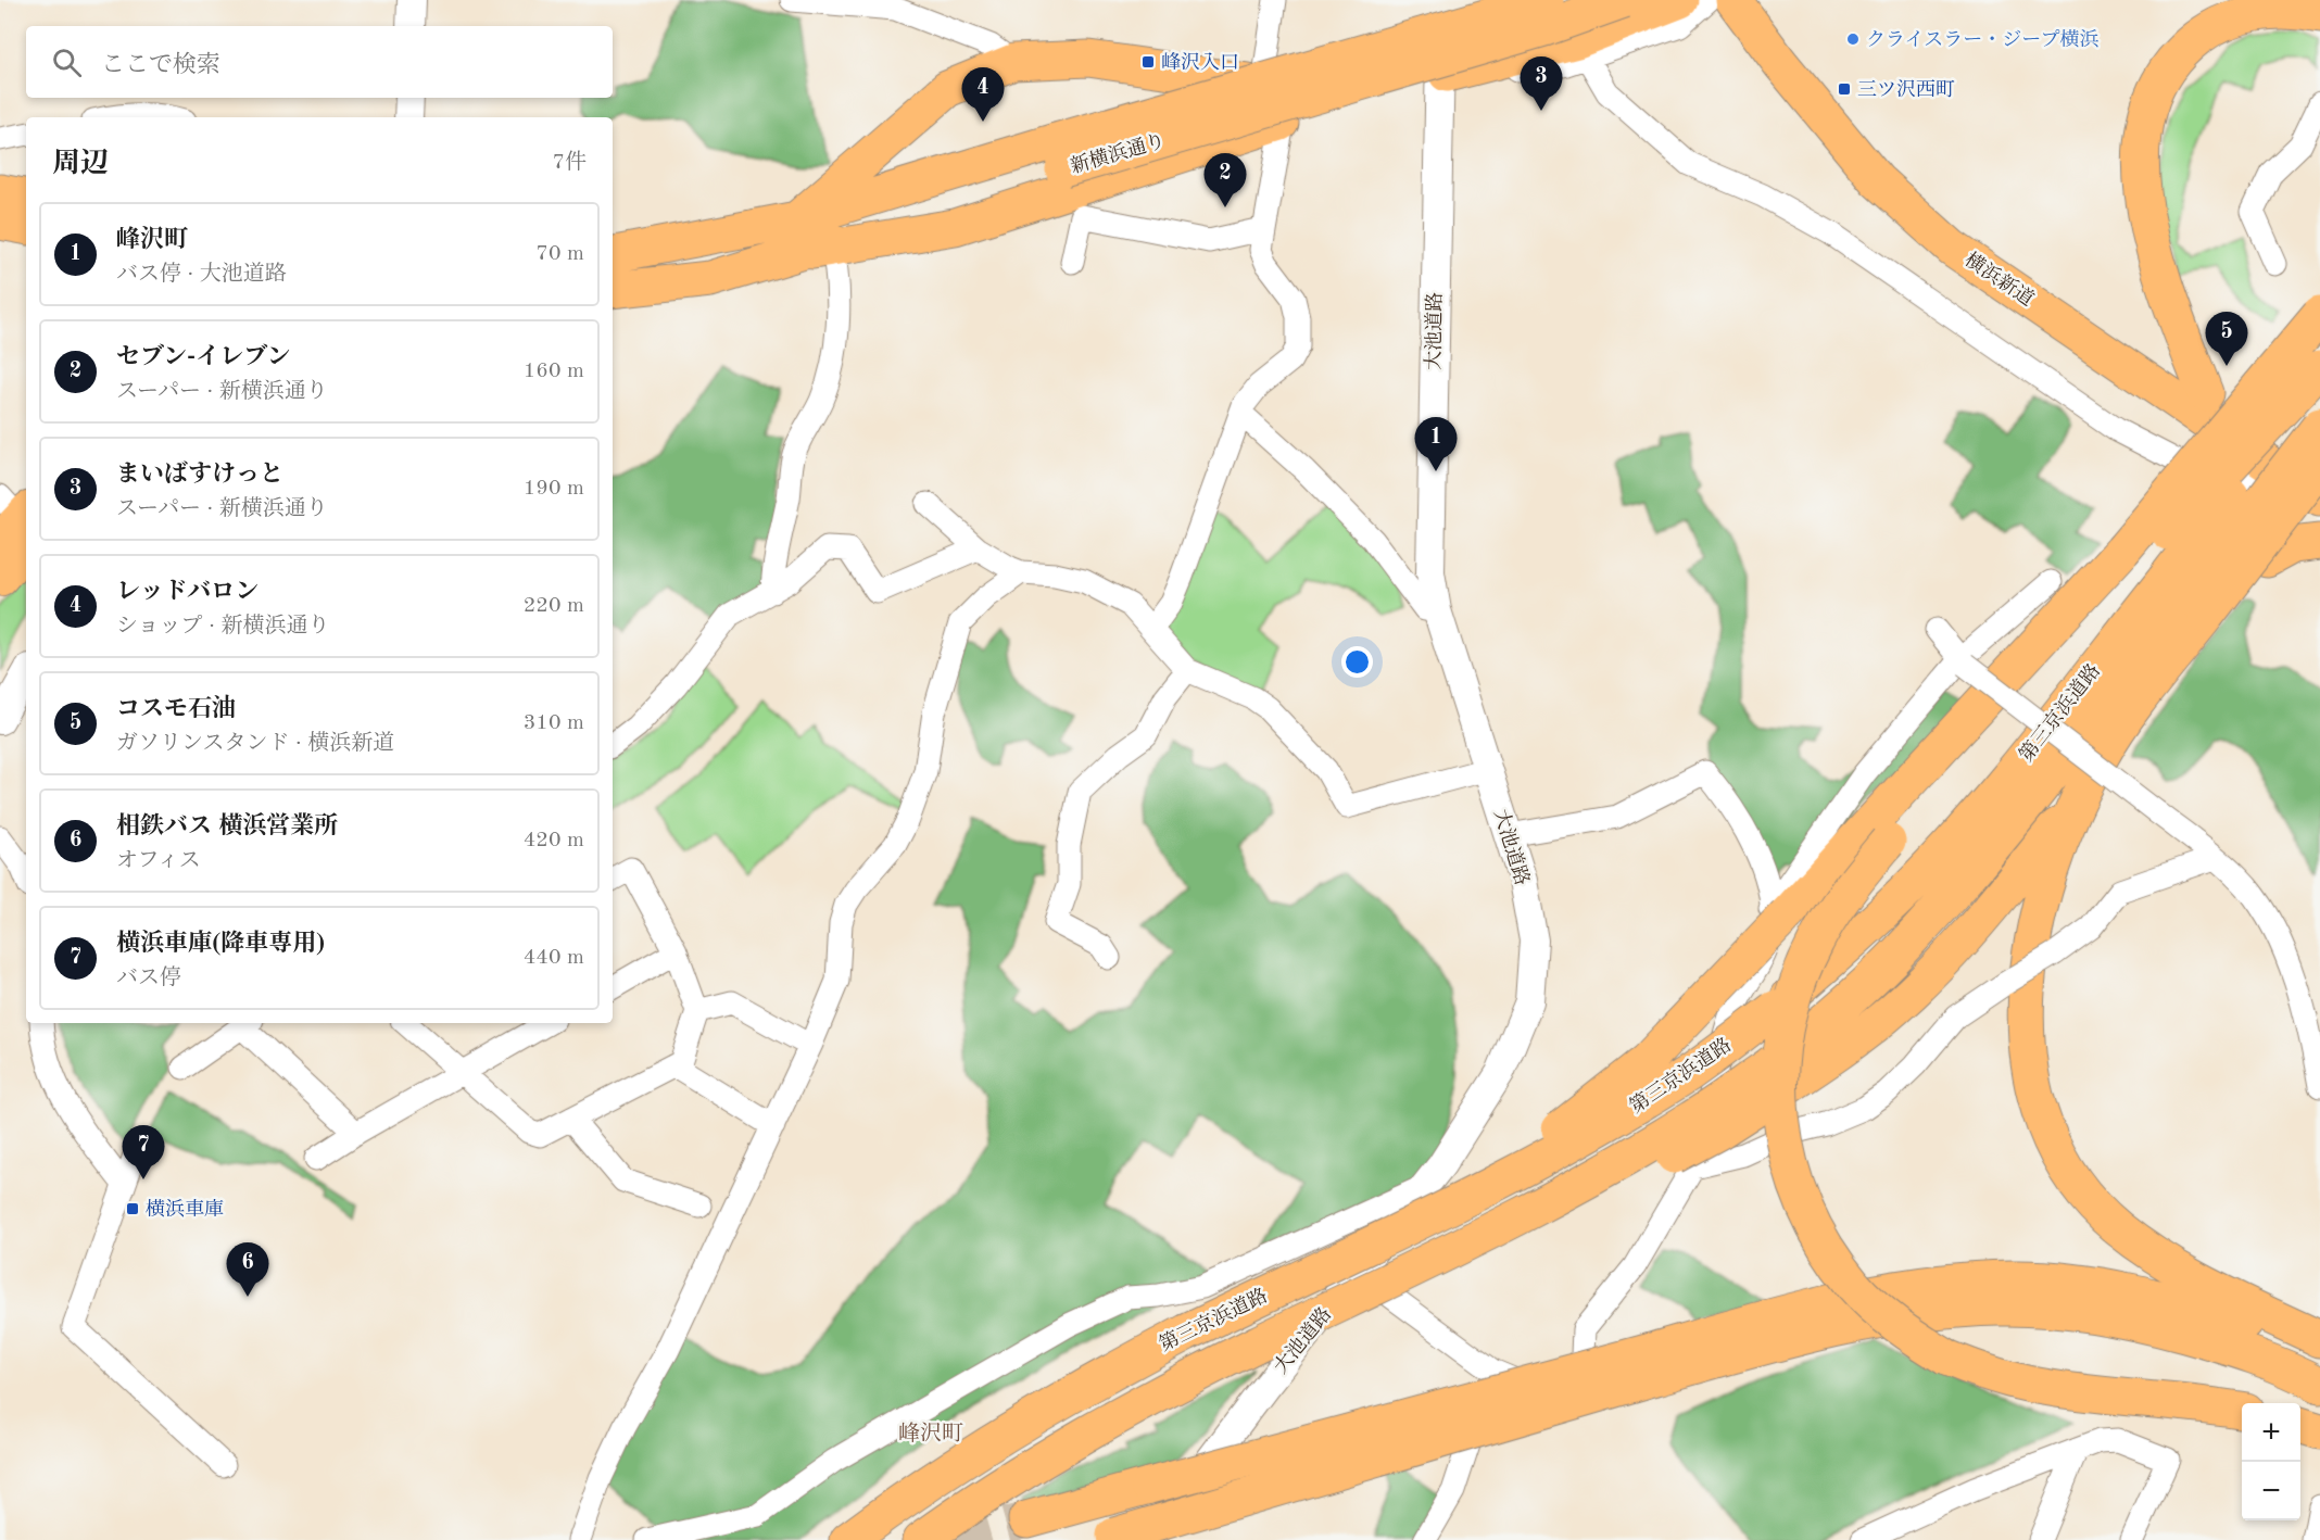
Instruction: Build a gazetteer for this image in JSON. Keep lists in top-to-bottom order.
{
  "streets": {
    "main road": ["新横浜通り", "横浜新道", "第三京浜道路"],
    "street": ["大池道路"]
  },
  "districts": ["峰沢町"],
  "places": {
    "other": ["クライスラー・ジープ横浜"],
    "transit": ["峰沢入口", "三ツ沢西町", "横浜車庫"]
  },
  "page": {
    "search": "ここで検索",
    "pins": [
      "3",
      "4",
      "2",
      "5",
      "1",
      "7",
      "6"
    ],
    "heading": ["周辺", "7件"],
    "list": [
      {
        "mark": "1",
        "name": "峰沢町",
        "note": "バス停 · 大池道路",
        "value": "70 m"
      },
      {
        "mark": "2",
        "name": "セブン-イレブン",
        "note": "スーパー · 新横浜通り",
        "value": "160 m"
      },
      {
        "mark": "3",
        "name": "まいばすけっと",
        "note": "スーパー · 新横浜通り",
        "value": "190 m"
      },
      {
        "mark": "4",
        "name": "レッドバロン",
        "note": "ショップ · 新横浜通り",
        "value": "220 m"
      },
      {
        "mark": "5",
        "name": "コスモ石油",
        "note": "ガソリンスタンド · 横浜新道",
        "value": "310 m"
      },
      {
        "mark": "6",
        "name": "相鉄バス 横浜営業所",
        "note": "オフィス",
        "value": "420 m"
      },
      {
        "mark": "7",
        "name": "横浜車庫(降車専用)",
        "note": "バス停",
        "value": "440 m"
      }
    ],
    "map_buttons": ["+", "−"]
  }
}
